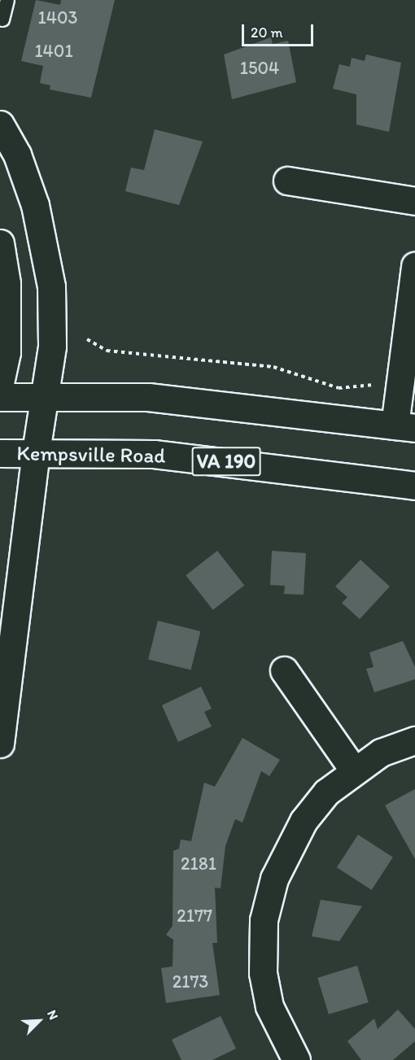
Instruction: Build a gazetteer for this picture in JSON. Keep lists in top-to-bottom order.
{
  "streets": {
    "street": ["Kempsville Road", "VA 190"]
  },
  "house_numbers": [
    "1403",
    "1401",
    "1504",
    "2181",
    "2177",
    "2173"
  ],
  "scale_bar": "20 m",
  "north": "top right"
}
